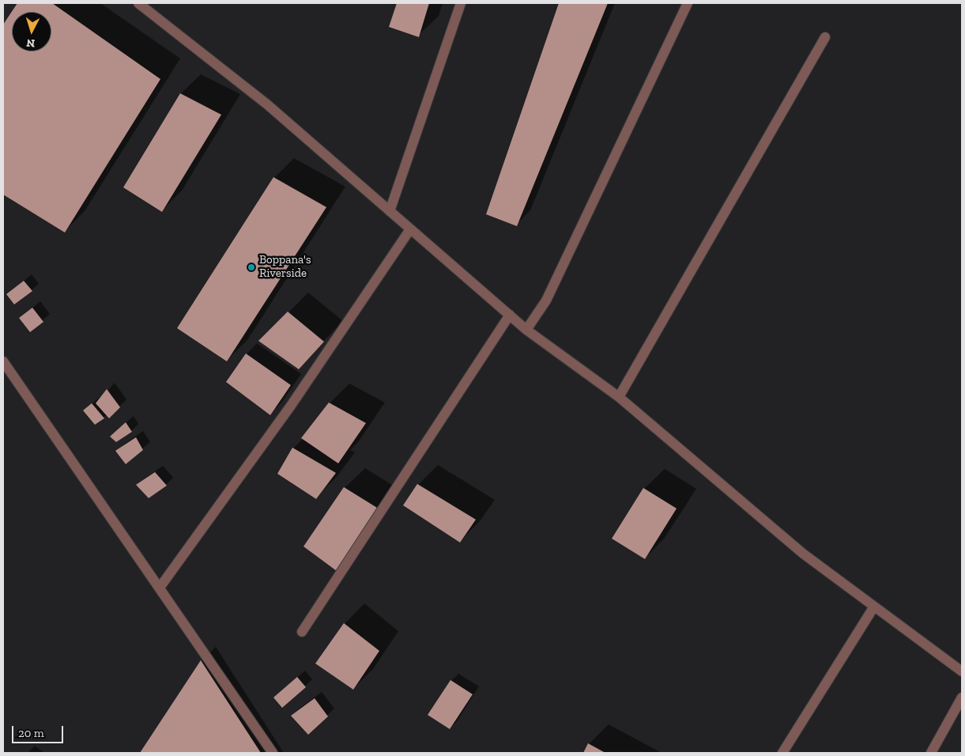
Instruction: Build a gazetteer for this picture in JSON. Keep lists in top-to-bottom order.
{
  "places": ["Boppana's Riverside"],
  "scale_bar": "20 m",
  "north": "bottom"
}
